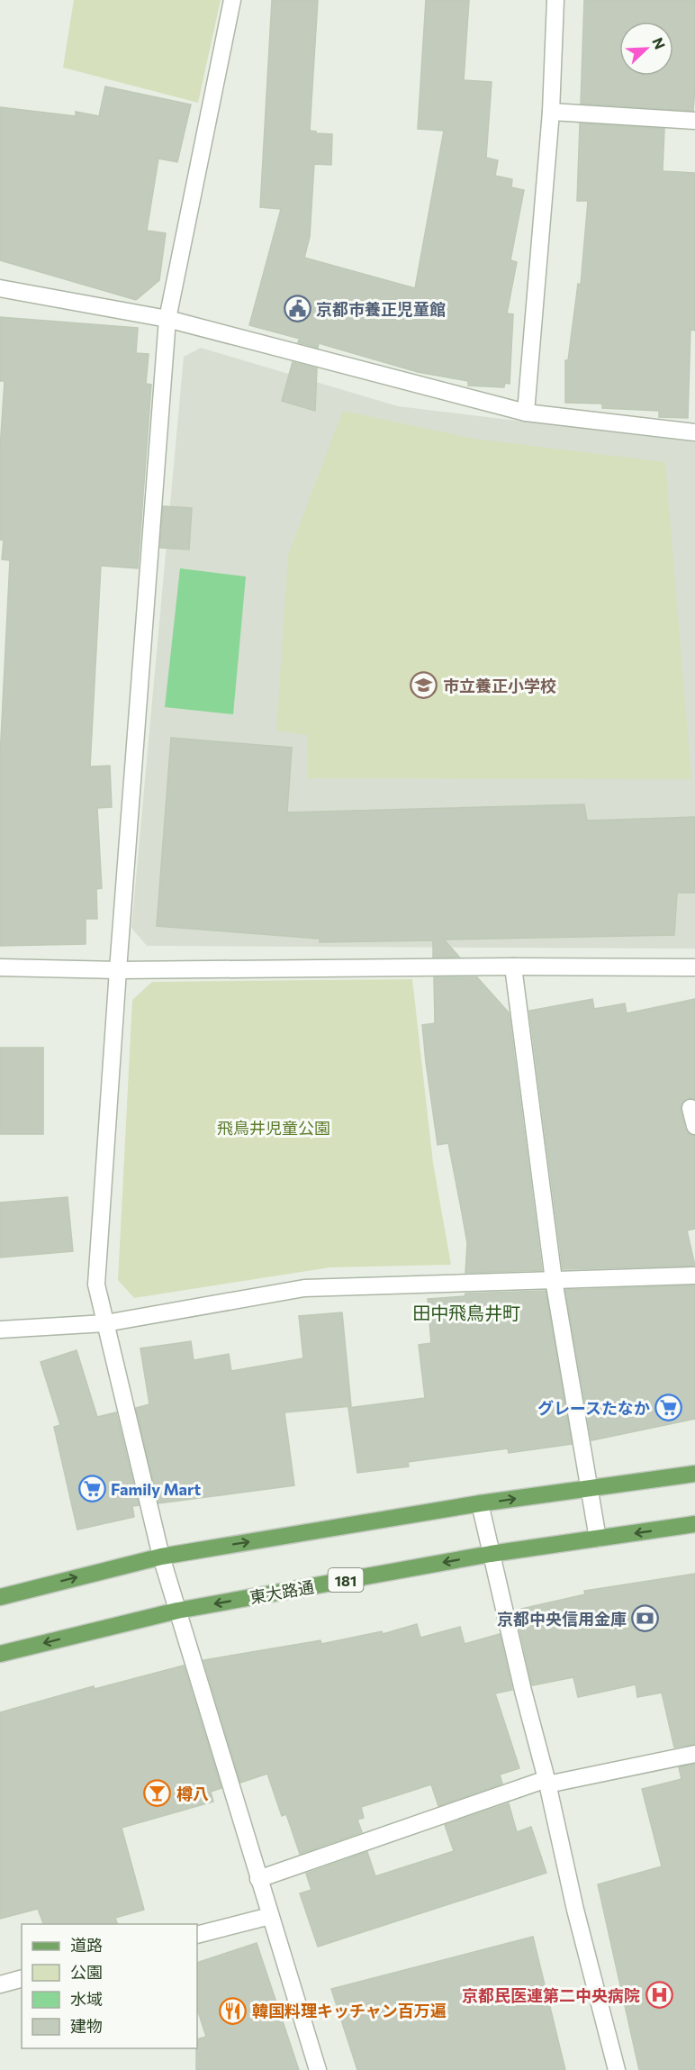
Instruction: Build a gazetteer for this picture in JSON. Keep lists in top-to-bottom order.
{
  "streets": {
    "main road": ["181", "東大路通"]
  },
  "districts": ["田中飛鳥井町"],
  "parks": ["飛鳥井児童公園"],
  "places": {
    "public building": ["京都市養正児童館"],
    "school or university": ["市立養正小学校"],
    "supermarket": ["グレースたなか", "Family Mart"],
    "bank": ["京都中央信用金庫"],
    "bar": ["樽八"],
    "hospital": ["京都民医連第二中央病院"],
    "restaurant": ["韓国料理キッチャン百万遍"]
  },
  "legend": [
    "道路",
    "公園",
    "水域",
    "建物"
  ],
  "north": "top right"
}
